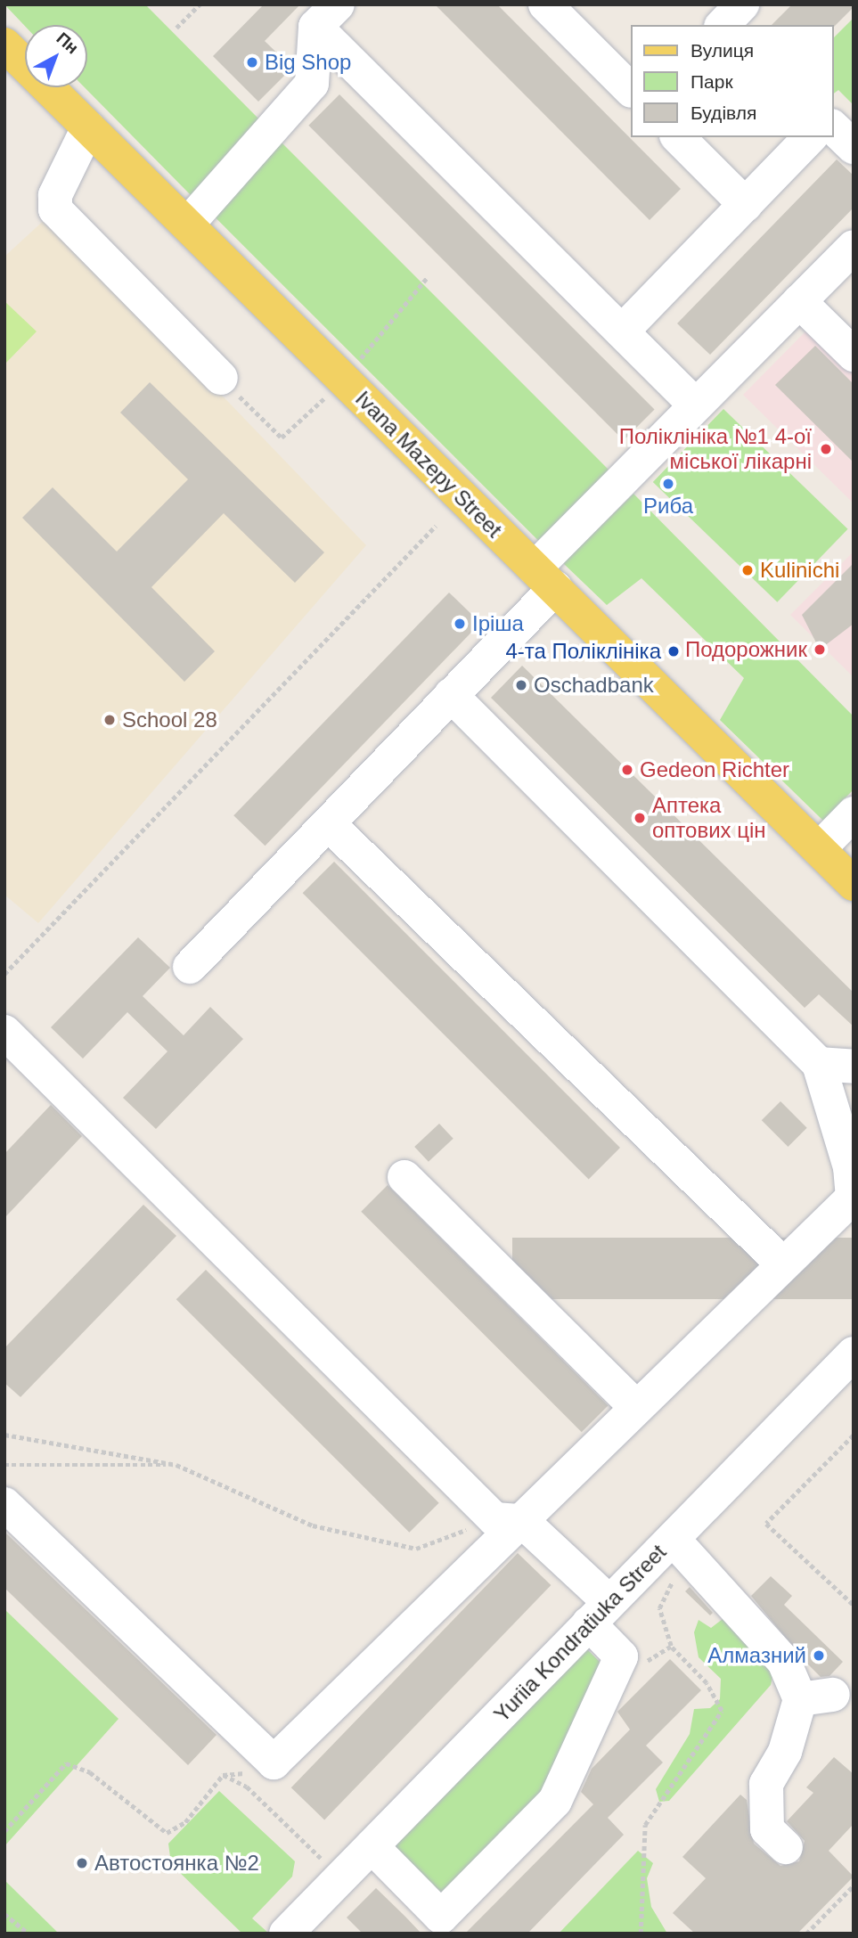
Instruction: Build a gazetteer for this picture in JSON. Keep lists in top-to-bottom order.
{
  "streets": {
    "main road": ["Ivana Mazepy Street"],
    "street": ["Yuriia Kondratiuka Street"]
  },
  "places": [
    "Big Shop",
    "Поліклініка №1 4-ої міської лікарні",
    "Риба",
    "Kulinichi",
    "Іріша",
    "Подорожник",
    "4-та Поліклініка",
    "Oschadbank",
    "School 28",
    "Gedeon Richter",
    "Аптека оптових цін",
    "Алмазний",
    "Автостоянка №2"
  ],
  "legend": ["Вулиця", "Парк", "Будівля"],
  "north": "top right"
}
